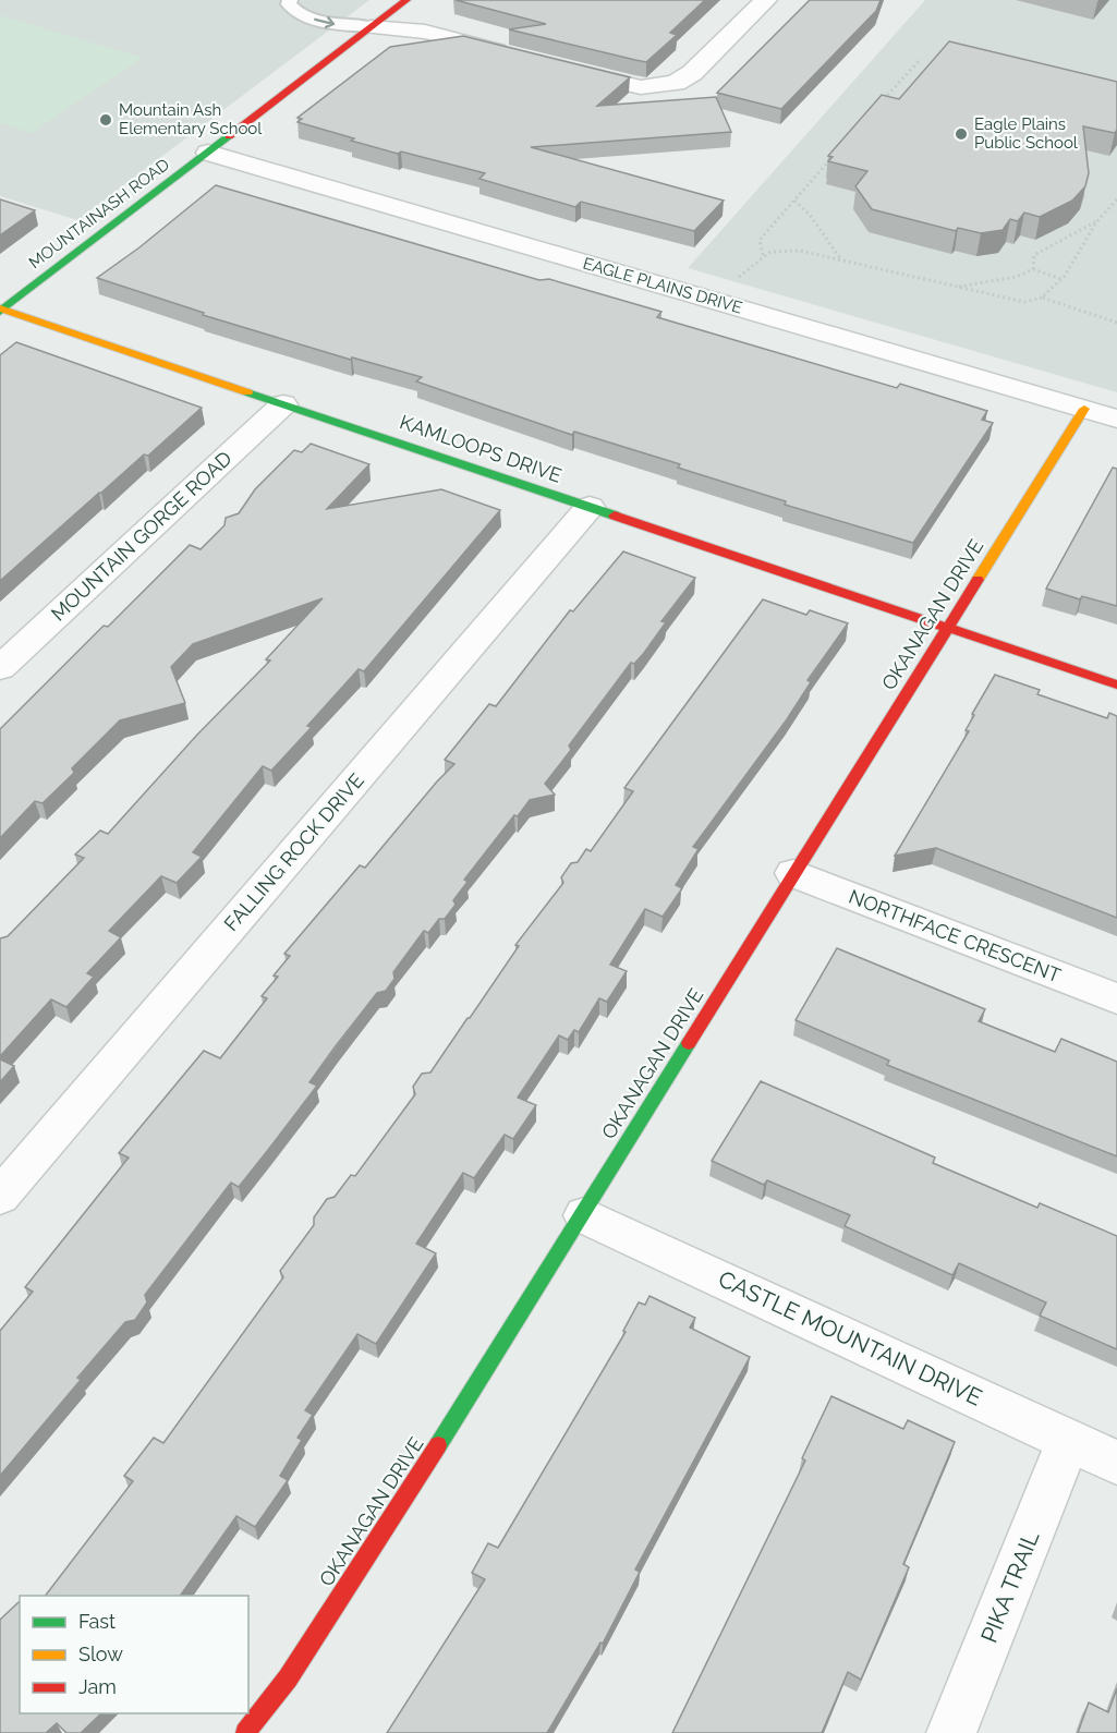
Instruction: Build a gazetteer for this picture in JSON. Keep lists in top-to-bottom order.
{
  "streets": {
    "street": [
      "MOUNTAINASH ROAD",
      "EAGLE PLAINS DRIVE",
      "KAMLOOPS DRIVE",
      "MOUNTAIN GORGE ROAD",
      "OKANAGAN DRIVE",
      "FALLING ROCK DRIVE",
      "NORTHFACE CRESCENT",
      "CASTLE MOUNTAIN DRIVE",
      "PIKA TRAIL"
    ]
  },
  "crossings": [
    ["MOUNTAINASH ROAD", "EAGLE PLAINS DRIVE"],
    ["MOUNTAINASH ROAD", "KAMLOOPS DRIVE"],
    ["EAGLE PLAINS DRIVE", "OKANAGAN DRIVE"],
    ["KAMLOOPS DRIVE", "MOUNTAIN GORGE ROAD"],
    ["KAMLOOPS DRIVE", "OKANAGAN DRIVE"],
    ["KAMLOOPS DRIVE", "FALLING ROCK DRIVE"],
    ["OKANAGAN DRIVE", "NORTHFACE CRESCENT"],
    ["OKANAGAN DRIVE", "CASTLE MOUNTAIN DRIVE"],
    ["CASTLE MOUNTAIN DRIVE", "PIKA TRAIL"]
  ],
  "places": ["Mountain Ash Elementary School", "Eagle Plains Public School"],
  "legend": ["Fast", "Slow", "Jam"]
}
